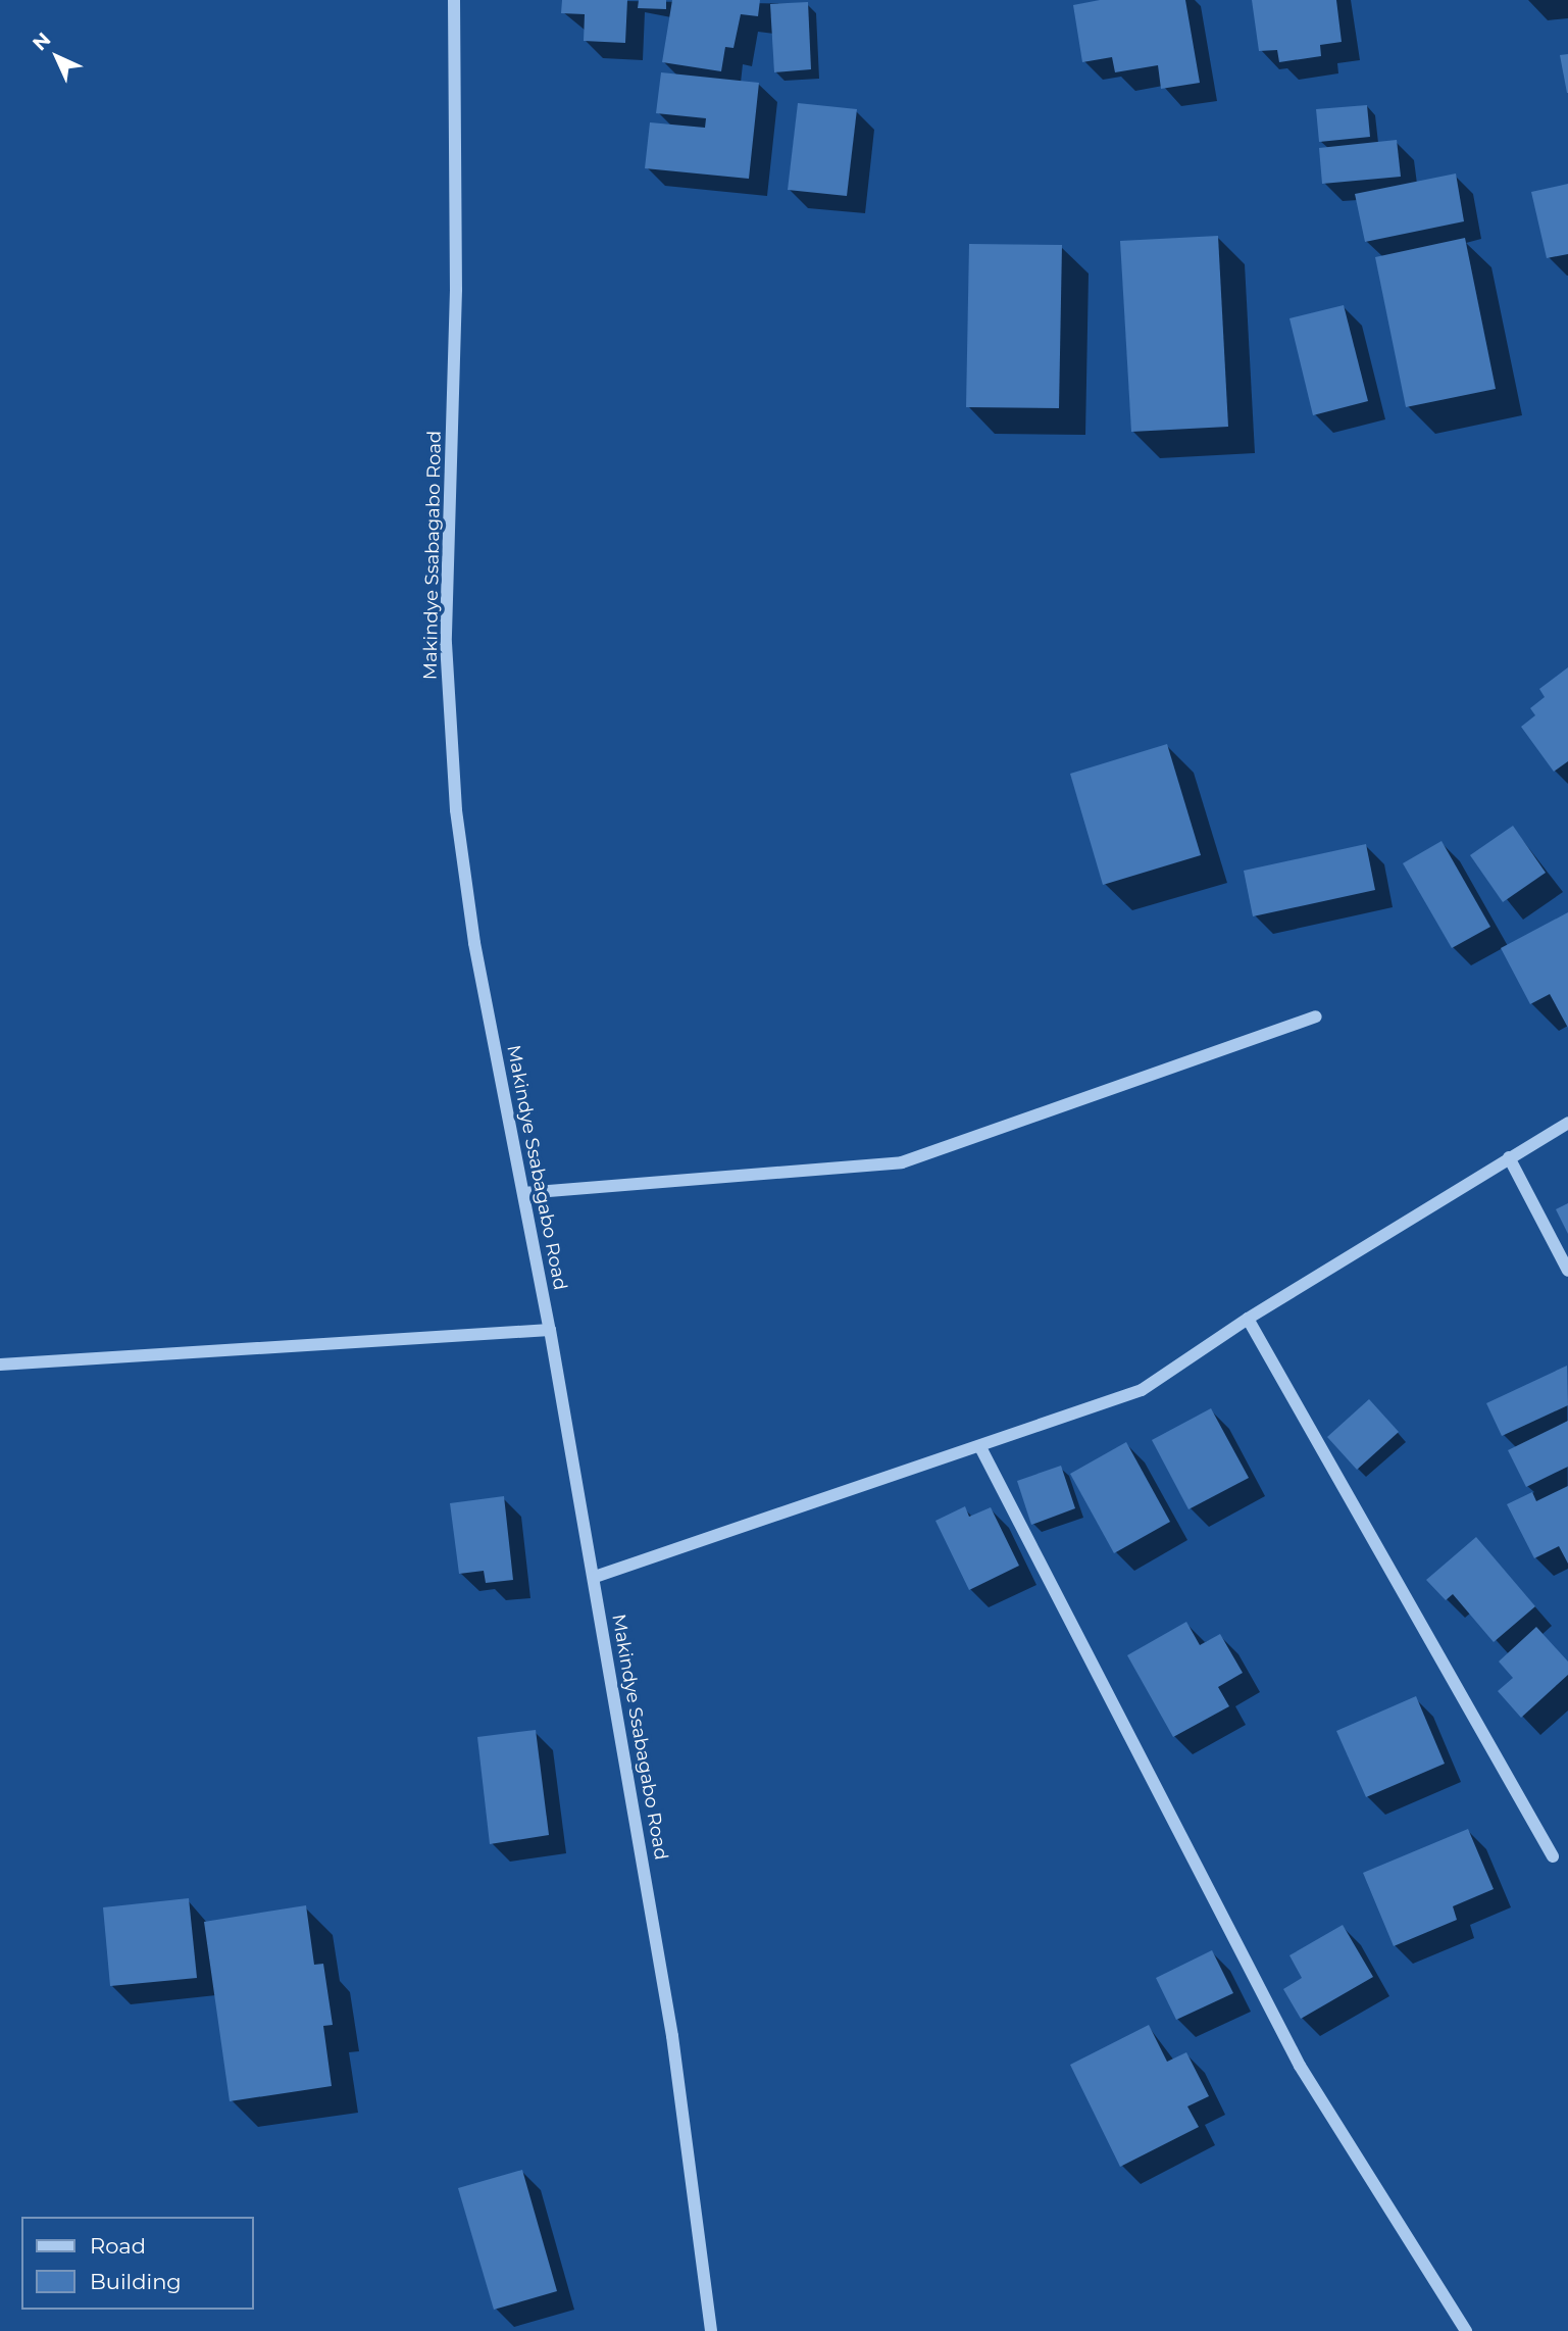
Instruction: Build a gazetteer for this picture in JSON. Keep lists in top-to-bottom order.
{
  "streets": {
    "street": ["Makindye Ssabagabo Road"]
  },
  "legend": ["Road", "Building"],
  "north": "top left"
}
